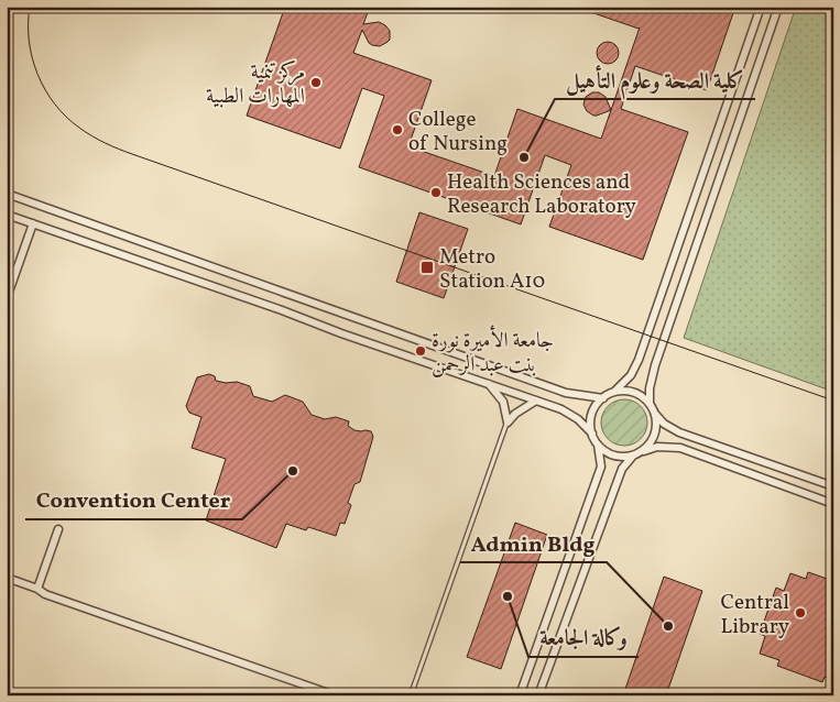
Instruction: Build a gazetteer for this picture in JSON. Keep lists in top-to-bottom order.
{
  "places": {
    "other": [
      "مركز تنمية المهارات الطبية",
      "College of Nursing",
      "كلية الصحة وعلوم التأهيل",
      "Health Sciences and Research Laboratory",
      "جامعة الأميرة نورة بنت عبد الرحمن",
      "Convention Center",
      "وكالة الجامعة",
      "Central Library",
      "Admin Bldg"
    ],
    "transit": ["Metro Station A10"]
  }
}
